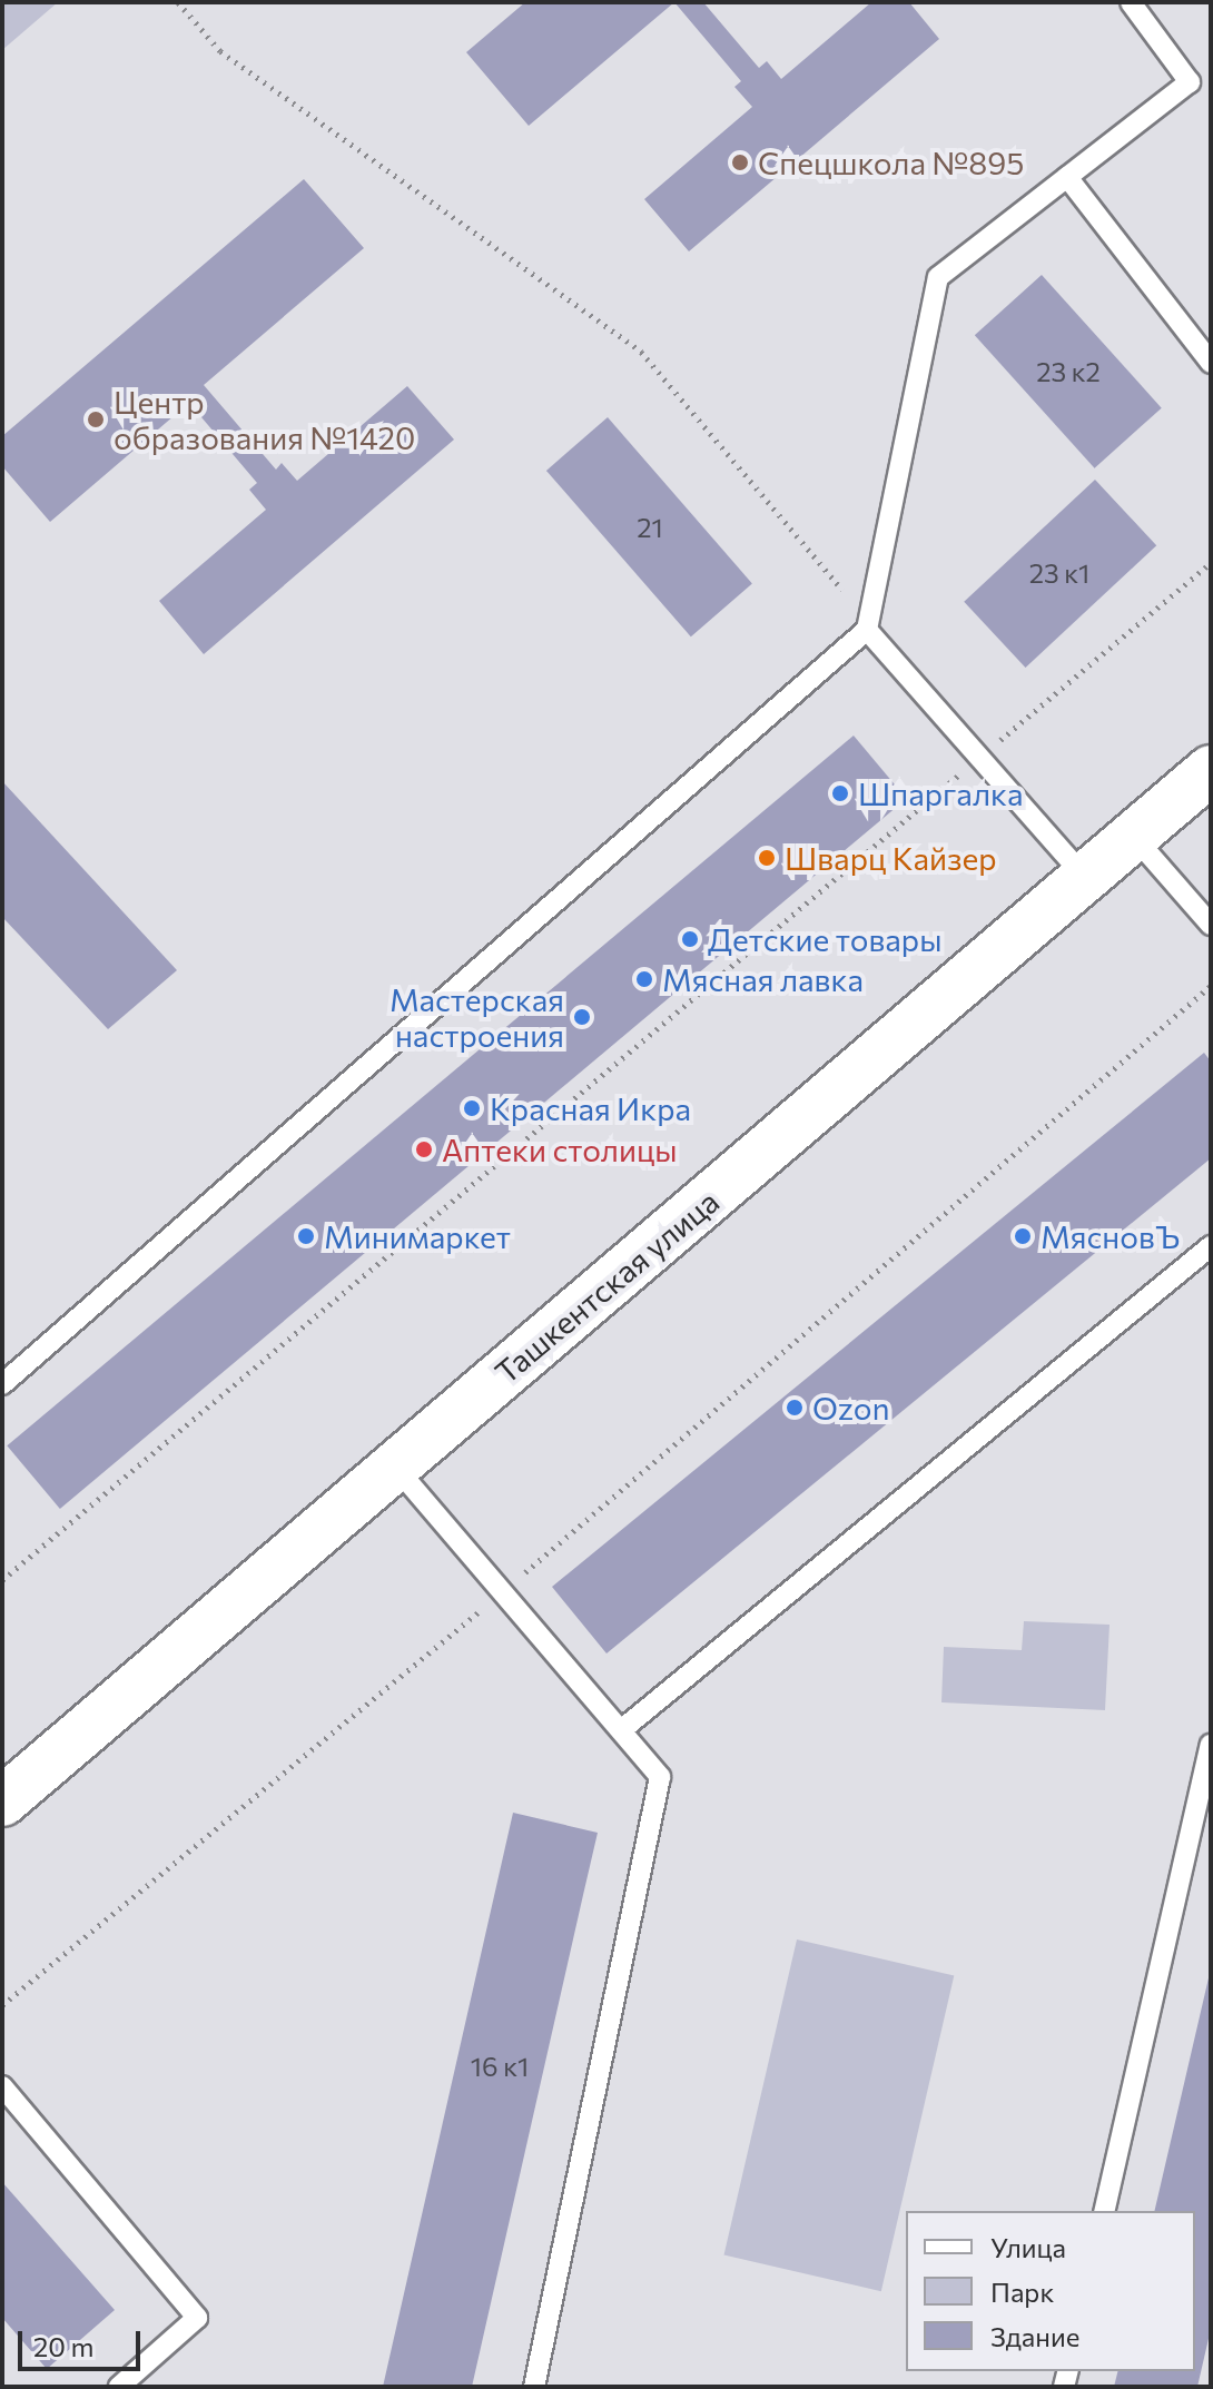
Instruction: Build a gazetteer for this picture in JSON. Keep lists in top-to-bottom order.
{
  "streets": {
    "main road": ["Ташкентская улица"]
  },
  "places": [
    "Спецшкола №895",
    "Центр образования №1420",
    "Шпаргалка",
    "Шварц Кайзер",
    "Детские товары",
    "Мясная лавка",
    "Мастерская настроения",
    "Красная Икра",
    "Аптеки столицы",
    "Минимаркет",
    "МясновЪ",
    "Ozon"
  ],
  "house_numbers": [
    "23 к2",
    "21",
    "23 к1",
    "16 к1"
  ],
  "legend": ["Улица", "Парк", "Здание"],
  "scale_bar": "20 m"
}
